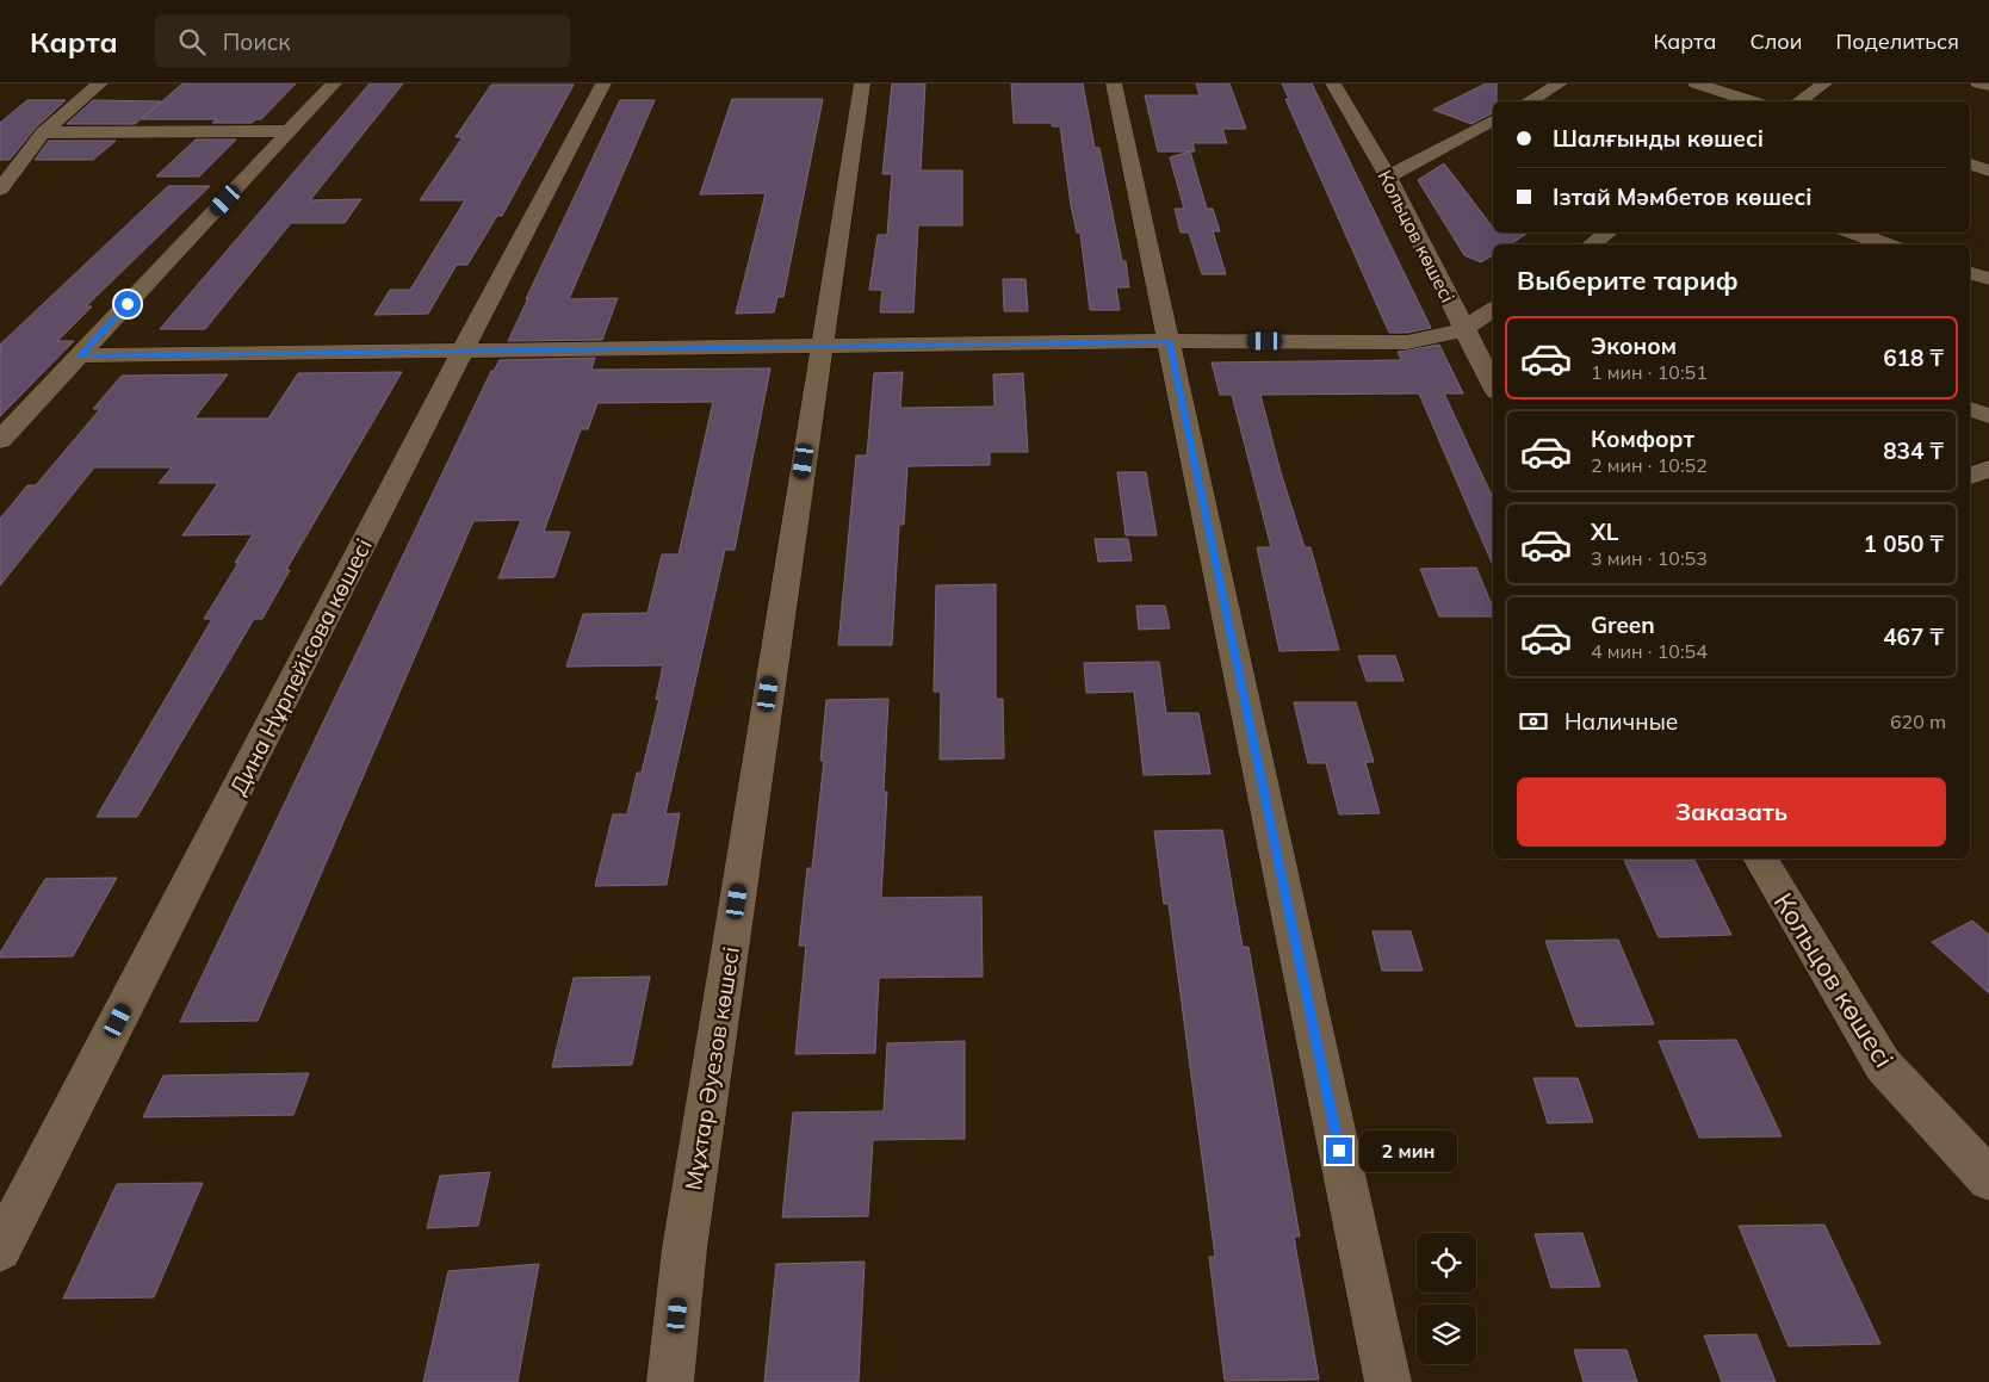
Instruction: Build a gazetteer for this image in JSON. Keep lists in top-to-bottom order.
{
  "streets": {
    "street": ["Кольцов көшесі", "Дина Нұрпейісова көшесі", "Мұхтар Әуезов көшесі"]
  },
  "page": {
    "header": "Карта",
    "search": "Поиск",
    "nav": ["Карта", "Слои", "Поделиться"],
    "banner": ["Шалғынды көшесі", "Ізтай Мәмбетов көшесі"],
    "heading": "Выберите тариф",
    "list": [
      {
        "name": "Эконом",
        "note": "1 мин · 10:51",
        "value": "618 ₸"
      },
      {
        "name": "Комфорт",
        "note": "2 мин · 10:52",
        "value": "834 ₸"
      },
      {
        "name": "XL",
        "note": "3 мин · 10:53",
        "value": "1 050 ₸"
      },
      {
        "name": "Green",
        "note": "4 мин · 10:54",
        "value": "467 ₸"
      }
    ],
    "pay": ["Наличные", "620 m"],
    "buttons": "Заказать",
    "bubble": "2 мин"
  }
}
